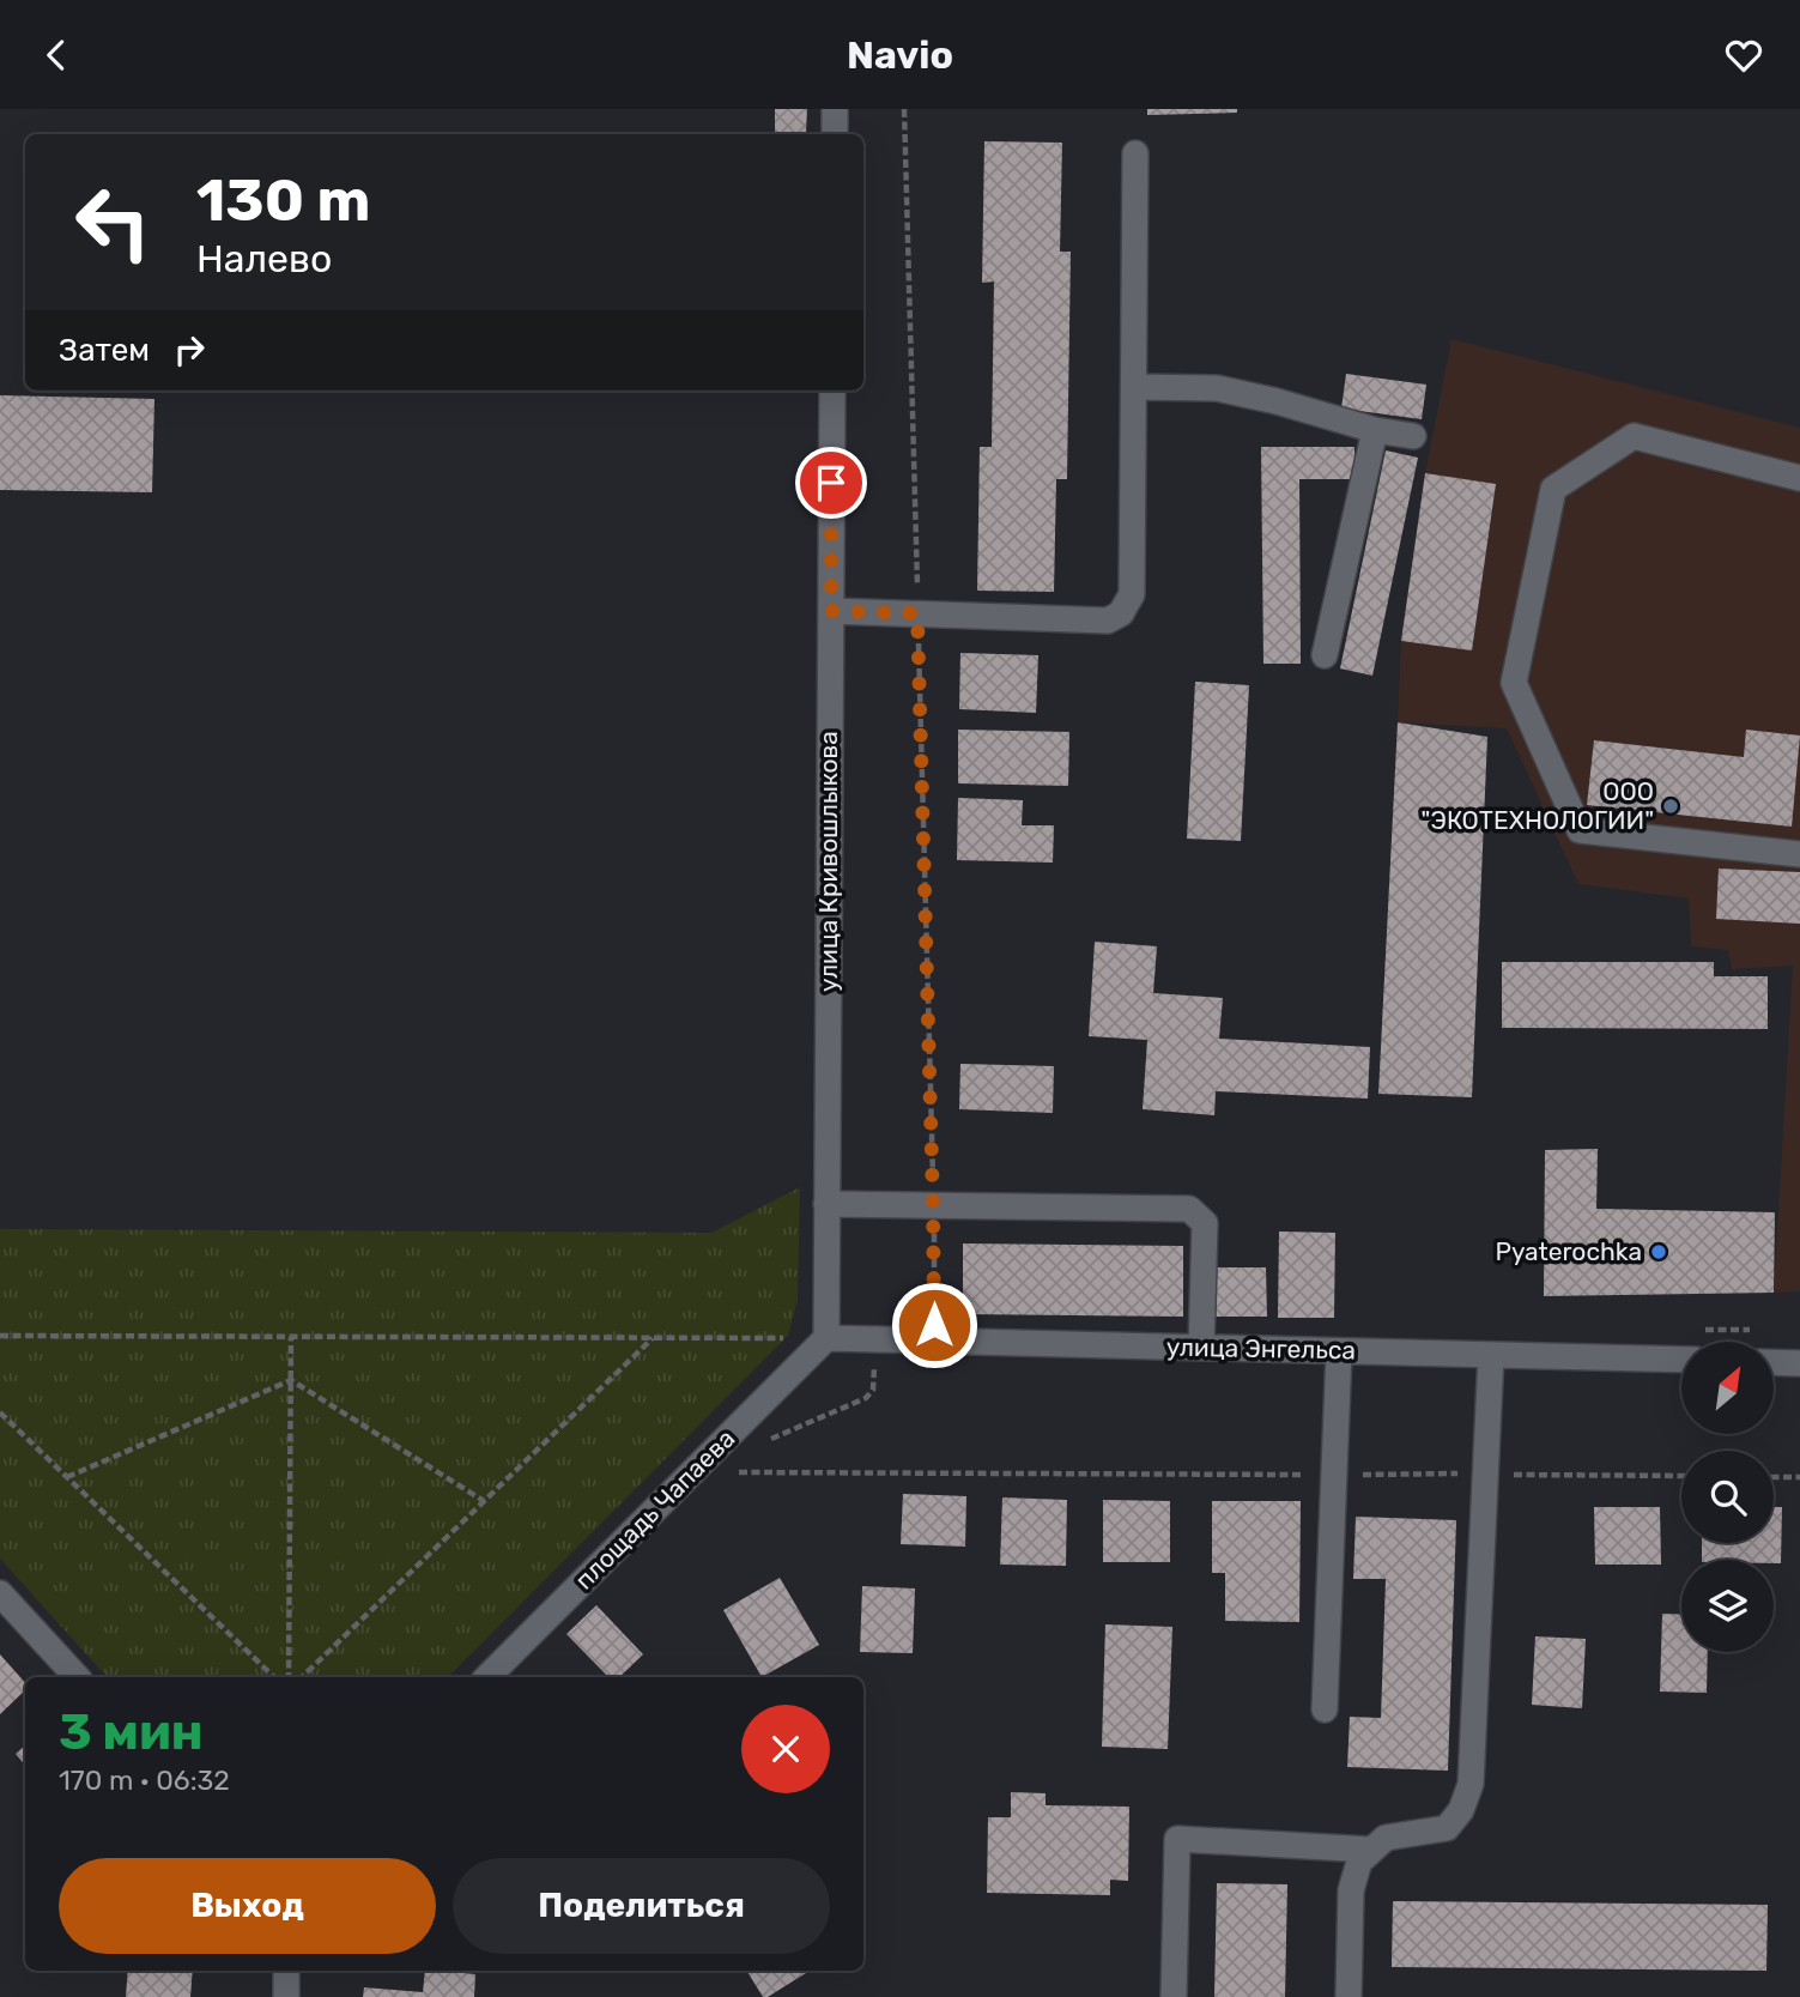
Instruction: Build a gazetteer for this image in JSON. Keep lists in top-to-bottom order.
{
  "streets": {
    "street": ["улица Кривошлыкова", "улица Энгельса", "площадь Чапаева"]
  },
  "crossings": [
    ["улица Кривошлыкова", "улица Энгельса"],
    ["улица Кривошлыкова", "площадь Чапаева"],
    ["улица Энгельса", "площадь Чапаева"]
  ],
  "places": ["ООО \"ЭКОТЕХНОЛОГИИ\"", "Pyaterochka"],
  "north": "top right",
  "page": {
    "header": "Navio",
    "turn": ["130 m", "Налево"],
    "then": "Затем",
    "heading": ["3 мин", "170 m · 06:32"],
    "buttons": ["Выход", "Поделиться"]
  }
}
